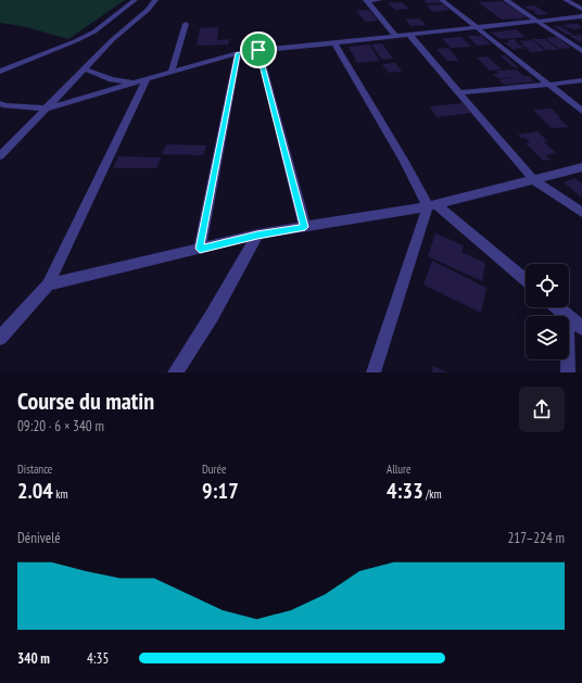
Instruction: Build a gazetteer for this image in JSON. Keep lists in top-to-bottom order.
{
  "page": {
    "heading": ["Course du matin", "09:20 · 6 × 340 m"],
    "stats": [
      ["Distance", "2.04 km"],
      ["Durée", "9:17"],
      ["Allure", "4:33 /km"]
    ],
    "chart": ["Dénivelé", "217–224 m"],
    "list": [
      {
        "name": "340 m",
        "note": "4:35"
      }
    ]
  }
}
